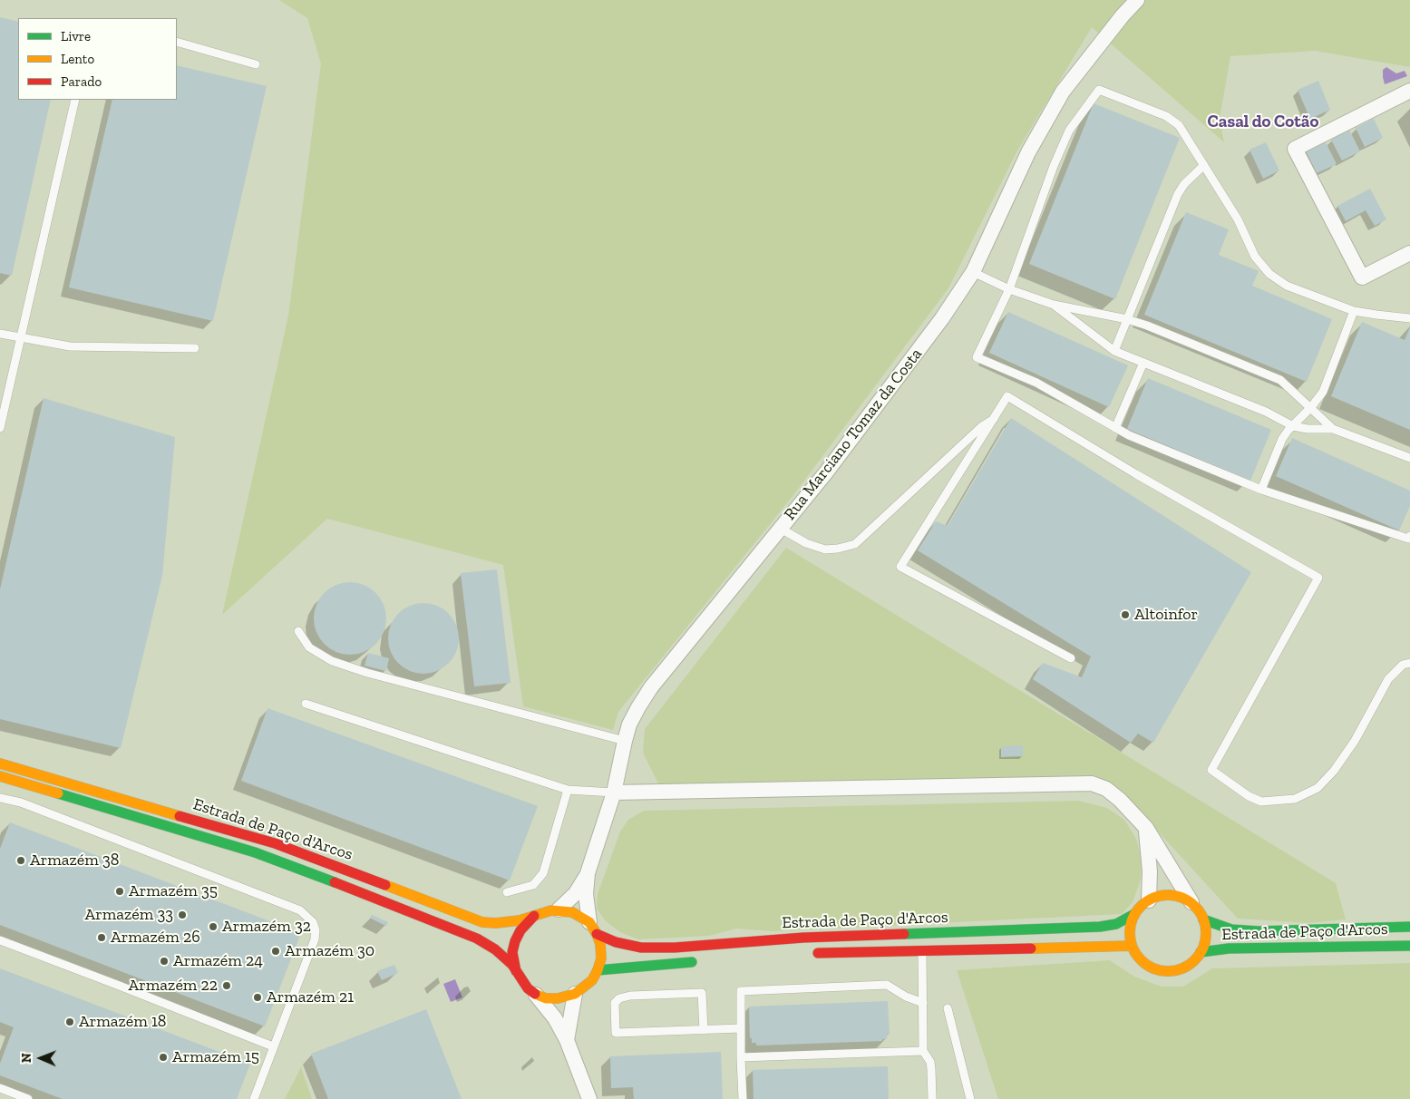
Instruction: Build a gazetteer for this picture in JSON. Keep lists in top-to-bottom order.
{
  "streets": {
    "main road": ["Estrada de Paço d'Arcos"],
    "street": ["Rua Marciano Tomaz da Costa"]
  },
  "crossings": [
    ["Rua Marciano Tomaz da Costa", "Estrada de Paço d'Arcos"]
  ],
  "districts": ["Casal do Cotão"],
  "places": [
    "Altoinfor",
    "Armazém 38",
    "Armazém 35",
    "Armazém 33",
    "Armazém 32",
    "Armazém 26",
    "Armazém 30",
    "Armazém 24",
    "Armazém 22",
    "Armazém 21",
    "Armazém 18",
    "Armazém 15"
  ],
  "legend": ["Livre", "Lento", "Parado"],
  "north": "left"
}
